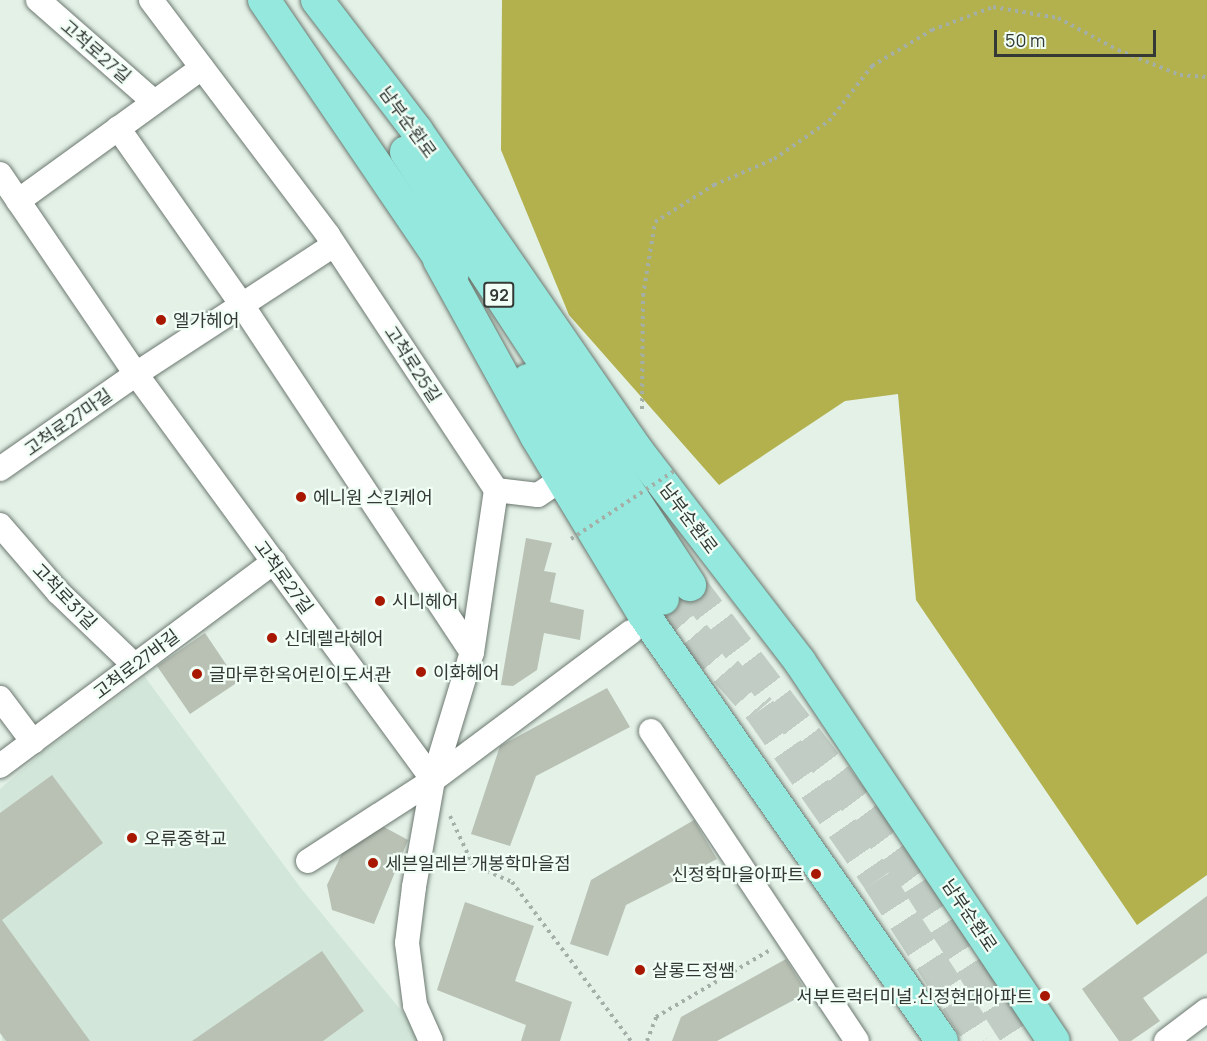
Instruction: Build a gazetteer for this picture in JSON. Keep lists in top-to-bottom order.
{
  "streets": {
    "main road": ["남부순환로", "92"],
    "street": [
      "고척로27길",
      "고척로25길",
      "고척로27마길",
      "고척로31길",
      "고척로27바길"
    ]
  },
  "crossings": [
    ["고척로27길", "고척로27마길"],
    ["고척로27길", "고척로27바길"],
    ["고척로31길", "고척로27바길"]
  ],
  "places": [
    "엘가헤어",
    "에니원 스킨케어",
    "시니헤어",
    "신데렐라헤어",
    "이화헤어",
    "글마루한옥어린이도서관",
    "오류중학교",
    "세븐일레븐 개봉학마을점",
    "신정학마을아파트",
    "살롱드정쌤",
    "서부트럭터미널.신정현대아파트"
  ],
  "scale_bar": "50 m"
}
